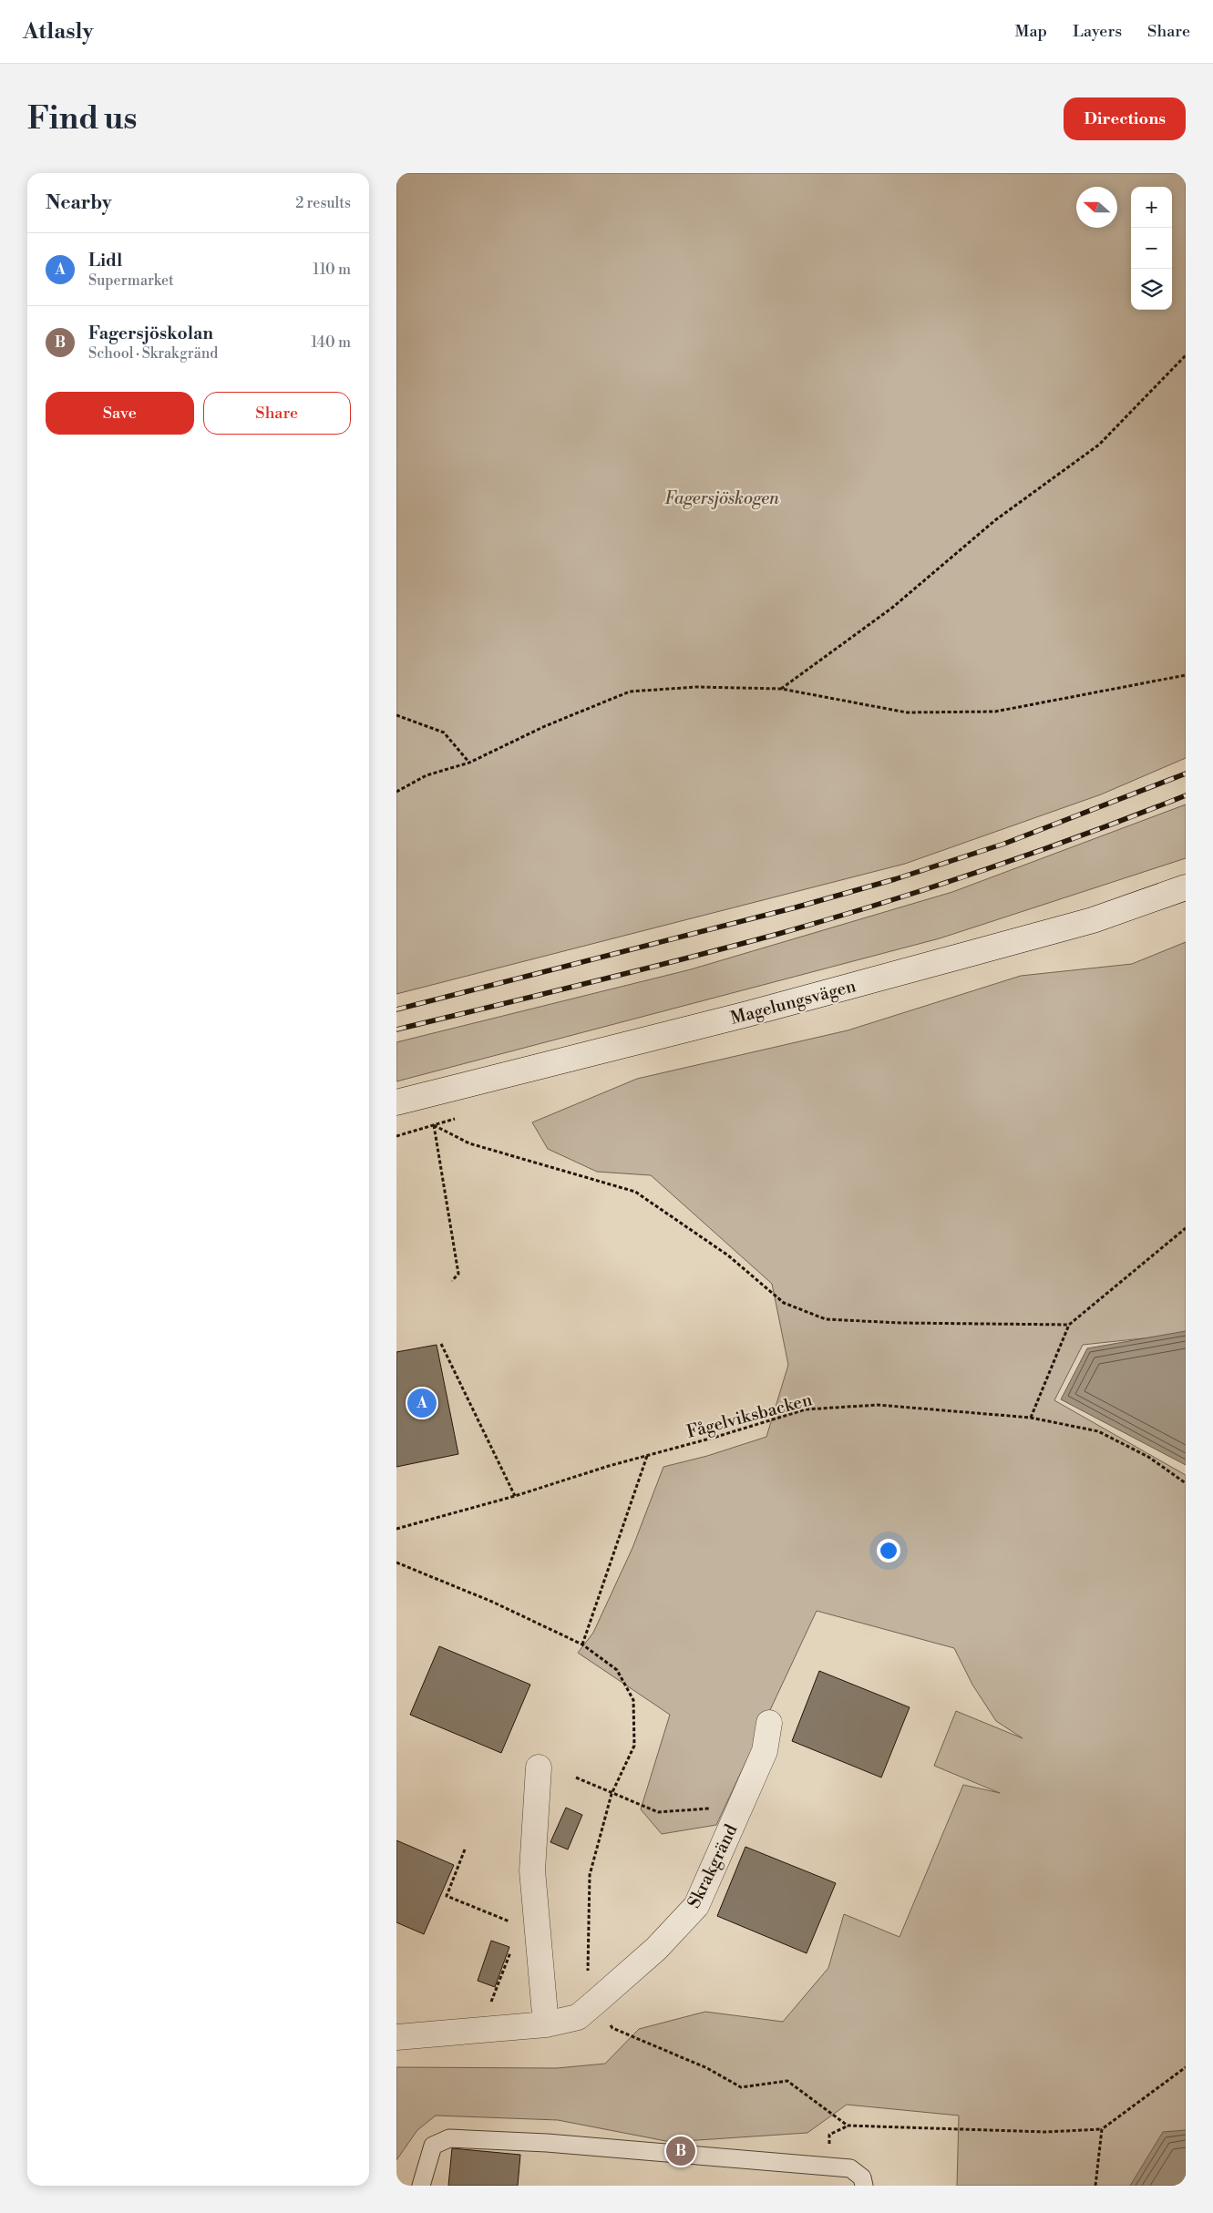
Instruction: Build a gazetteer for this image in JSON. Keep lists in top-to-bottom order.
{
  "streets": {
    "street": ["Magelungsvägen", "Skrakgränd"],
    "path": ["Fågelviksbacken"]
  },
  "parks": ["Fagersjöskogen"],
  "north": "left",
  "page": {
    "header": "Atlasly",
    "nav": ["Map", "Layers", "Share"],
    "buttons": [
      "Directions",
      ["Save", "Share"]
    ],
    "title": "Find us",
    "heading": ["Nearby", "2 results"],
    "map_buttons": ["+", "−"],
    "list": [
      {
        "mark": "A",
        "name": "Lidl",
        "note": "Supermarket",
        "value": "110 m"
      },
      {
        "mark": "B",
        "name": "Fagersjöskolan",
        "note": "School · Skrakgränd",
        "value": "140 m"
      }
    ],
    "pins": ["A", "B"]
  }
}
